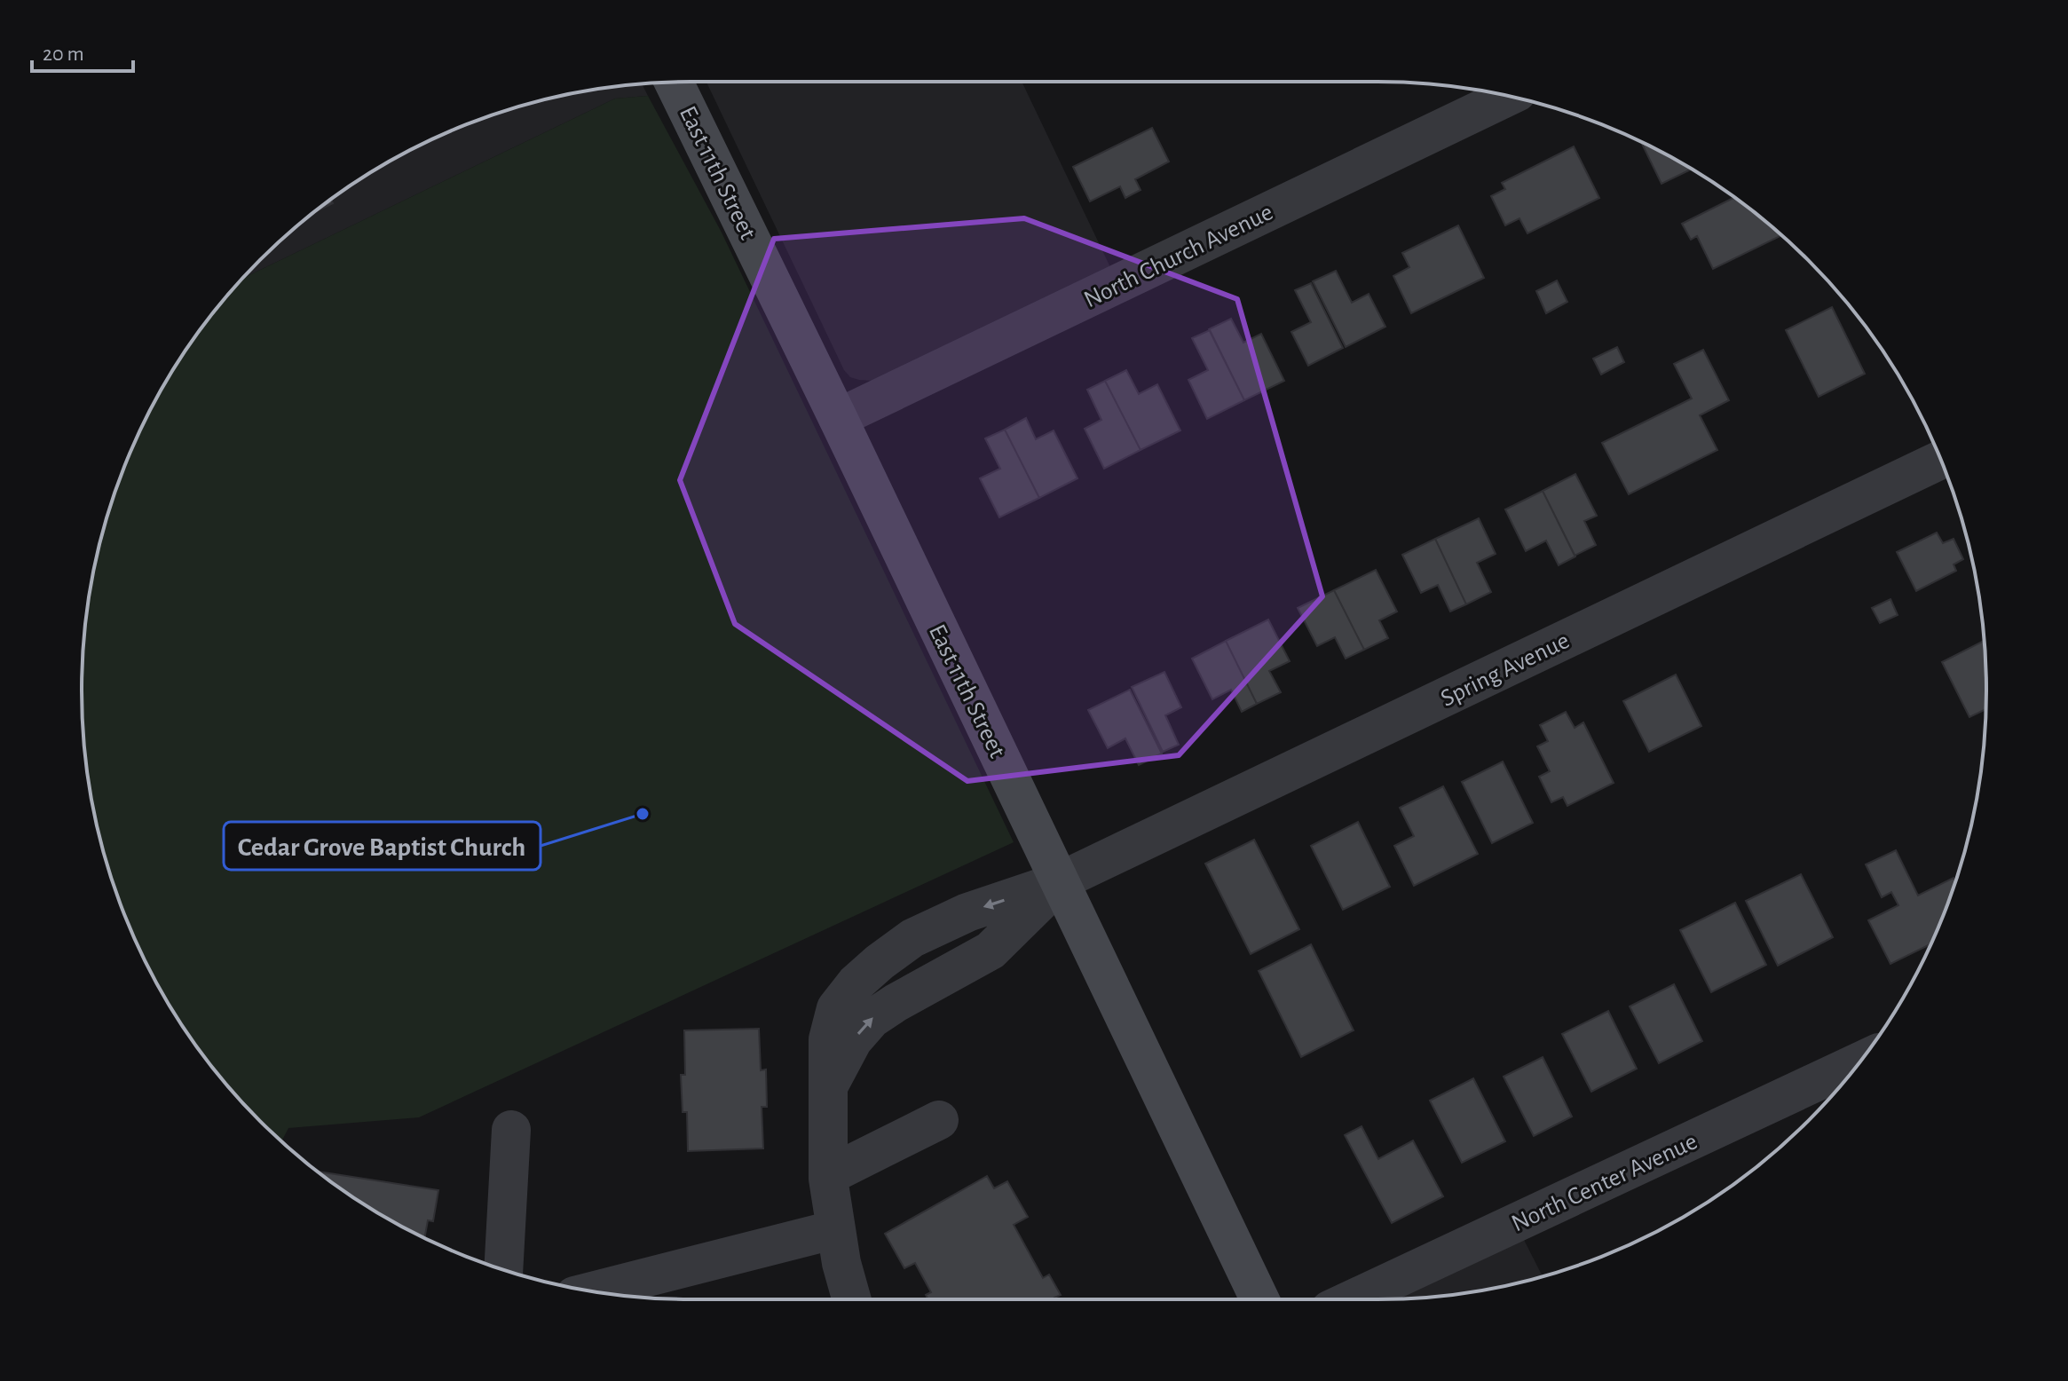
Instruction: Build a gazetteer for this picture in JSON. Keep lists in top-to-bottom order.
{
  "streets": {
    "main road": ["East 11th Street"],
    "street": ["North Church Avenue", "Spring Avenue", "North Center Avenue"]
  },
  "crossings": [
    ["East 11th Street", "North Church Avenue"],
    ["East 11th Street", "Spring Avenue"]
  ],
  "places": ["Cedar Grove Baptist Church"],
  "scale_bar": "20 m"
}
